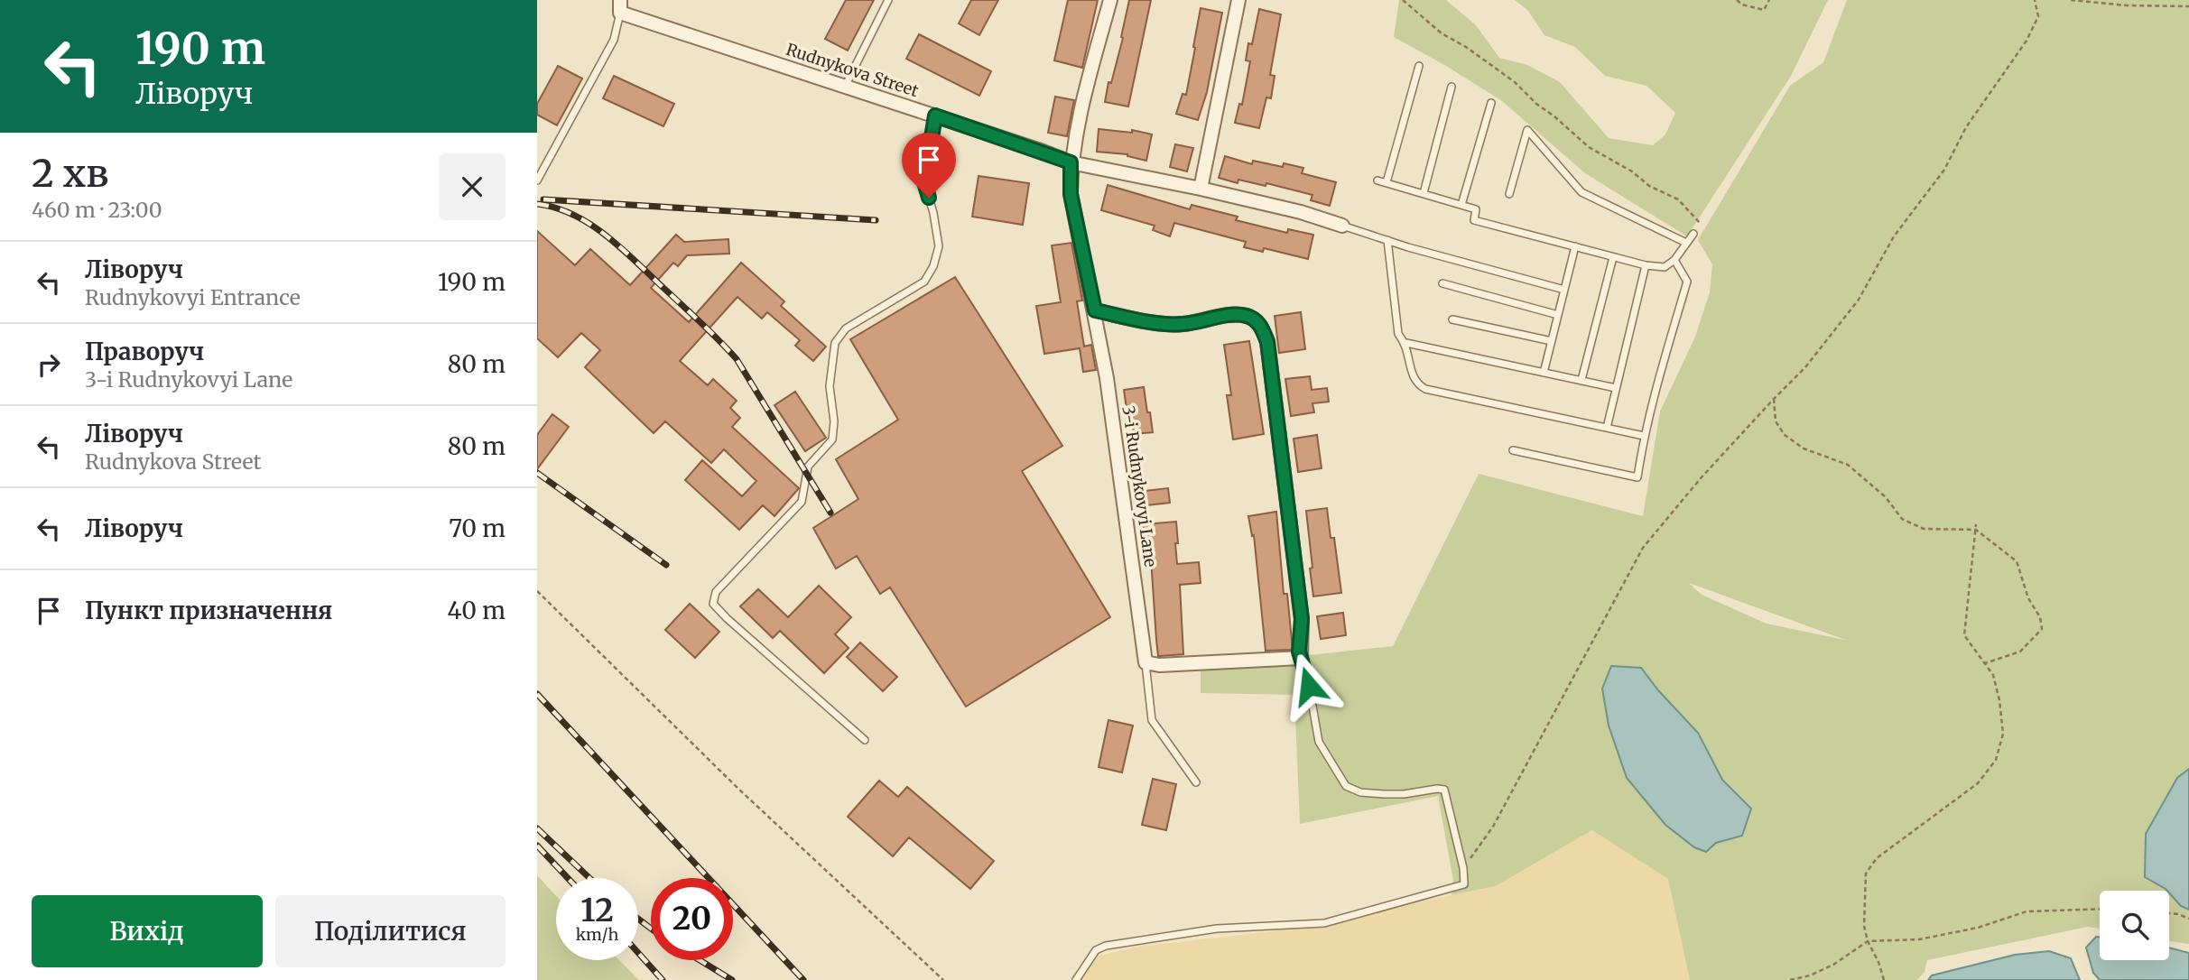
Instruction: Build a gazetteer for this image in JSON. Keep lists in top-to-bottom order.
{
  "streets": {
    "street": ["Rudnykova Street", "3-i Rudnykovyi Lane"]
  },
  "crossings": [
    ["Rudnykova Street", "3-i Rudnykovyi Lane"]
  ],
  "page": {
    "turn": ["190 m", "Ліворуч"],
    "heading": ["2 хв", "460 m · 23:00"],
    "list": [
      {
        "name": "Ліворуч",
        "note": "Rudnykovyi Entrance",
        "value": "190 m"
      },
      {
        "name": "Праворуч",
        "note": "3-i Rudnykovyi Lane",
        "value": "80 m"
      },
      {
        "name": "Ліворуч",
        "note": "Rudnykova Street",
        "value": "80 m"
      },
      {
        "name": "Ліворуч",
        "value": "70 m"
      },
      {
        "name": "Пункт призначення",
        "value": "40 m"
      }
    ],
    "speed": "12 km/h",
    "limit": "20",
    "buttons": ["Вихід", "Поділитися"]
  }
}
